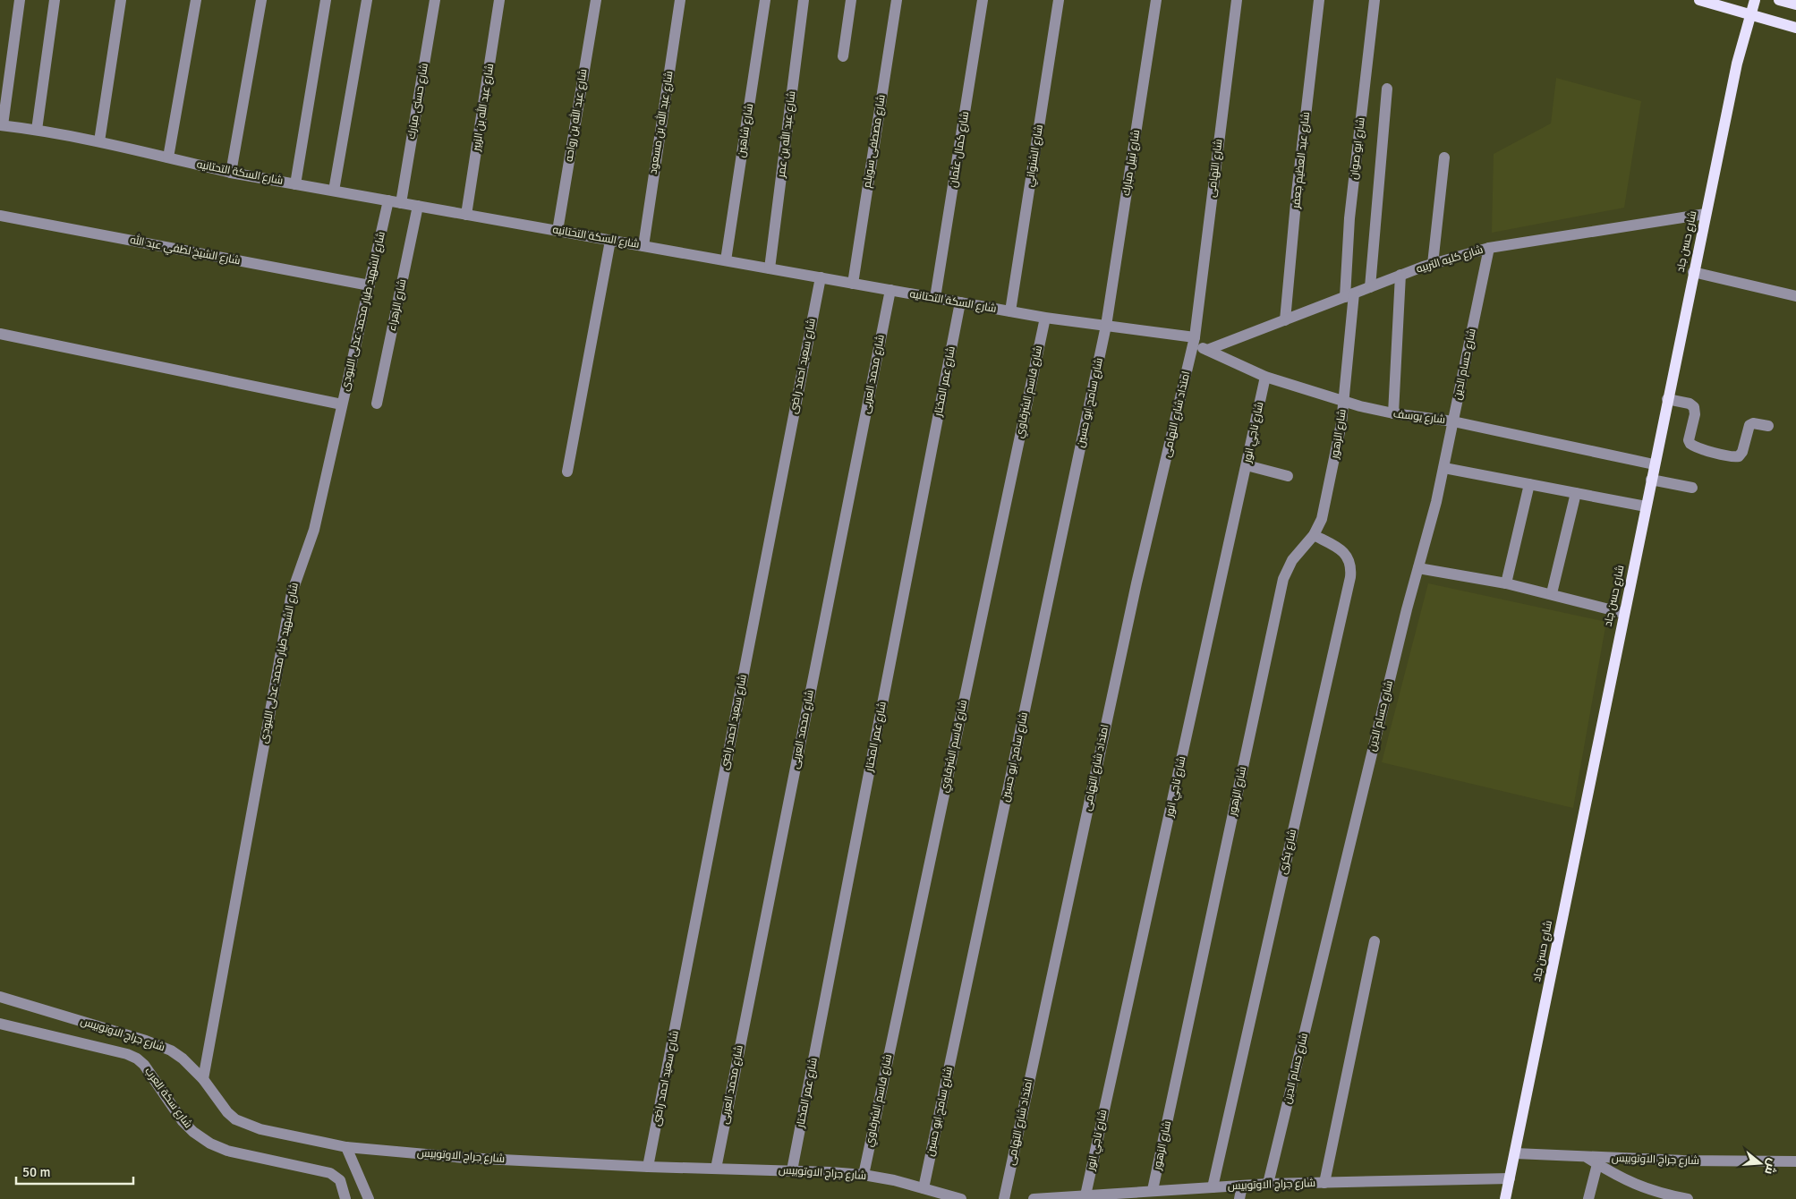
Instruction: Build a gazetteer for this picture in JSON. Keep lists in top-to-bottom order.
{
  "streets": {
    "main road": ["شارع حسن جاد"],
    "street": [
      "شارع حسنى مبارك",
      "شارع عبد الله بن الزبير",
      "شارع عبد الله بن رواحه",
      "شارع عبد الله بن مسعود",
      "شارع شاهين",
      "شارع عبد الله بن عمر",
      "شارع مصطفى سويلم",
      "شارع ابو صوان",
      "شارع كمال عثمان",
      "شارع الشنواني",
      "شارع عبد العظيم جعفر",
      "شارع نبيل مبارك",
      "شارع التهامى",
      "شارع السكة التحتانيه",
      "شارع الشيخ لطفي عبد الله",
      "شارع كليه التربيه",
      "شارع الزهراء",
      "شارع الشهيد طيار محمد عدلى اللبودى",
      "شارع حسام الدين",
      "شارع سعيد احمد راضى",
      "شارع محمد العربى",
      "شارع عمر المختار",
      "شارع قاسم الشرقاوي",
      "شارع سامح ابو حسين",
      "امتداد شارع التهامى",
      "شارع يوسف",
      "شارع ناجي انور",
      "شارع الزهور",
      "شارع بكرى",
      "شارع جراج الاوتوبيس",
      "شارع سكة العرب"
    ]
  },
  "crossings": [
    ["شارع حسنى مبارك", "شارع السكة التحتانيه"],
    ["شارع عبد الله بن الزبير", "شارع السكة التحتانيه"],
    ["شارع عبد الله بن رواحه", "شارع السكة التحتانيه"],
    ["شارع عبد الله بن مسعود", "شارع السكة التحتانيه"],
    ["شارع شاهين", "شارع السكة التحتانيه"],
    ["شارع عبد الله بن عمر", "شارع السكة التحتانيه"],
    ["شارع مصطفى سويلم", "شارع السكة التحتانيه"],
    ["شارع ابو صوان", "شارع كليه التربيه"],
    ["شارع ابو صوان", "شارع يوسف"],
    ["شارع ابو صوان", "شارع الزهور"],
    ["شارع كمال عثمان", "شارع السكة التحتانيه"],
    ["شارع الشنواني", "شارع السكة التحتانيه"],
    ["شارع عبد العظيم جعفر", "شارع كليه التربيه"],
    ["شارع نبيل مبارك", "شارع السكة التحتانيه"],
    ["شارع نبيل مبارك", "شارع سامح ابو حسين"],
    ["شارع التهامى", "شارع السكة التحتانيه"],
    ["شارع التهامى", "امتداد شارع التهامى"],
    ["شارع التهامى", "شارع يوسف"],
    ["شارع السكة التحتانيه", "شارع الزهراء"],
    ["شارع السكة التحتانيه", "شارع الشهيد طيار محمد عدلى اللبودى"],
    ["شارع السكة التحتانيه", "شارع سعيد احمد راضى"],
    ["شارع السكة التحتانيه", "شارع محمد العربى"],
    ["شارع السكة التحتانيه", "شارع عمر المختار"],
    ["شارع السكة التحتانيه", "شارع قاسم الشرقاوي"],
    ["شارع السكة التحتانيه", "شارع سامح ابو حسين"],
    ["شارع السكة التحتانيه", "امتداد شارع التهامى"],
    ["شارع السكة التحتانيه", "شارع يوسف"],
    ["شارع حسن جاد", "شارع كليه التربيه"],
    ["شارع حسن جاد", "شارع يوسف"],
    ["شارع حسن جاد", "شارع جراج الاوتوبيس"],
    ["شارع الشيخ لطفي عبد الله", "شارع الشهيد طيار محمد عدلى اللبودى"],
    ["شارع كليه التربيه", "شارع حسام الدين"],
    ["شارع كليه التربيه", "شارع يوسف"],
    ["شارع الشهيد طيار محمد عدلى اللبودى", "شارع جراج الاوتوبيس"],
    ["شارع حسام الدين", "شارع يوسف"],
    ["شارع حسام الدين", "شارع جراج الاوتوبيس"],
    ["شارع سعيد احمد راضى", "شارع جراج الاوتوبيس"],
    ["شارع محمد العربى", "شارع جراج الاوتوبيس"],
    ["شارع عمر المختار", "شارع جراج الاوتوبيس"],
    ["شارع قاسم الشرقاوي", "شارع جراج الاوتوبيس"],
    ["شارع سامح ابو حسين", "شارع جراج الاوتوبيس"],
    ["امتداد شارع التهامى", "شارع يوسف"],
    ["شارع يوسف", "شارع ناجي انور"],
    ["شارع يوسف", "شارع الزهور"],
    ["شارع ناجي انور", "شارع جراج الاوتوبيس"],
    ["شارع الزهور", "شارع بكرى"],
    ["شارع الزهور", "شارع جراج الاوتوبيس"],
    ["شارع بكرى", "شارع جراج الاوتوبيس"]
  ],
  "scale_bar": "50 m",
  "north": "right"
}
